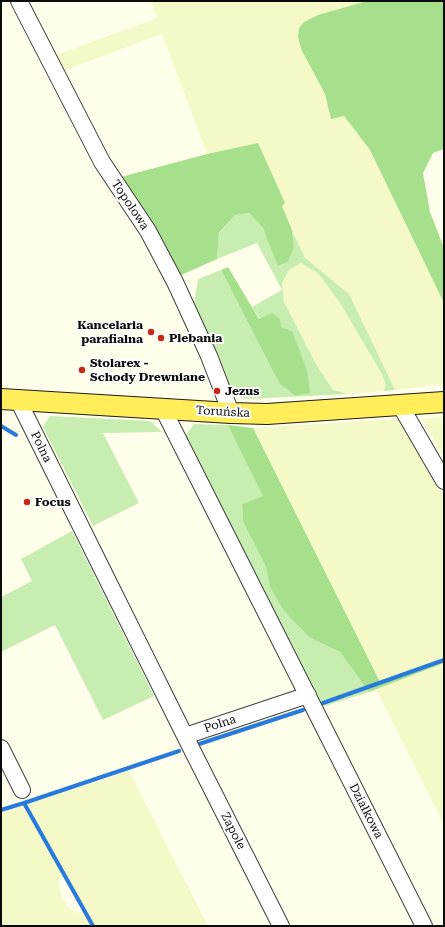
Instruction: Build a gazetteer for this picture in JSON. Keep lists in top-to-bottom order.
{
  "streets": {
    "main road": ["Toruńska"],
    "street": [
      "Topolowa",
      "Polna",
      "Działkowa",
      "Zapole"
    ]
  },
  "crossings": [
    ["Topolowa", "Toruńska"],
    ["Toruńska", "Polna"],
    ["Polna", "Działkowa"],
    ["Polna", "Zapole"]
  ],
  "places": [
    "Kancelaria parafialna",
    "Plebania",
    "Stolarex - Schody Drewniane",
    "Jezus",
    "Focus"
  ]
}
